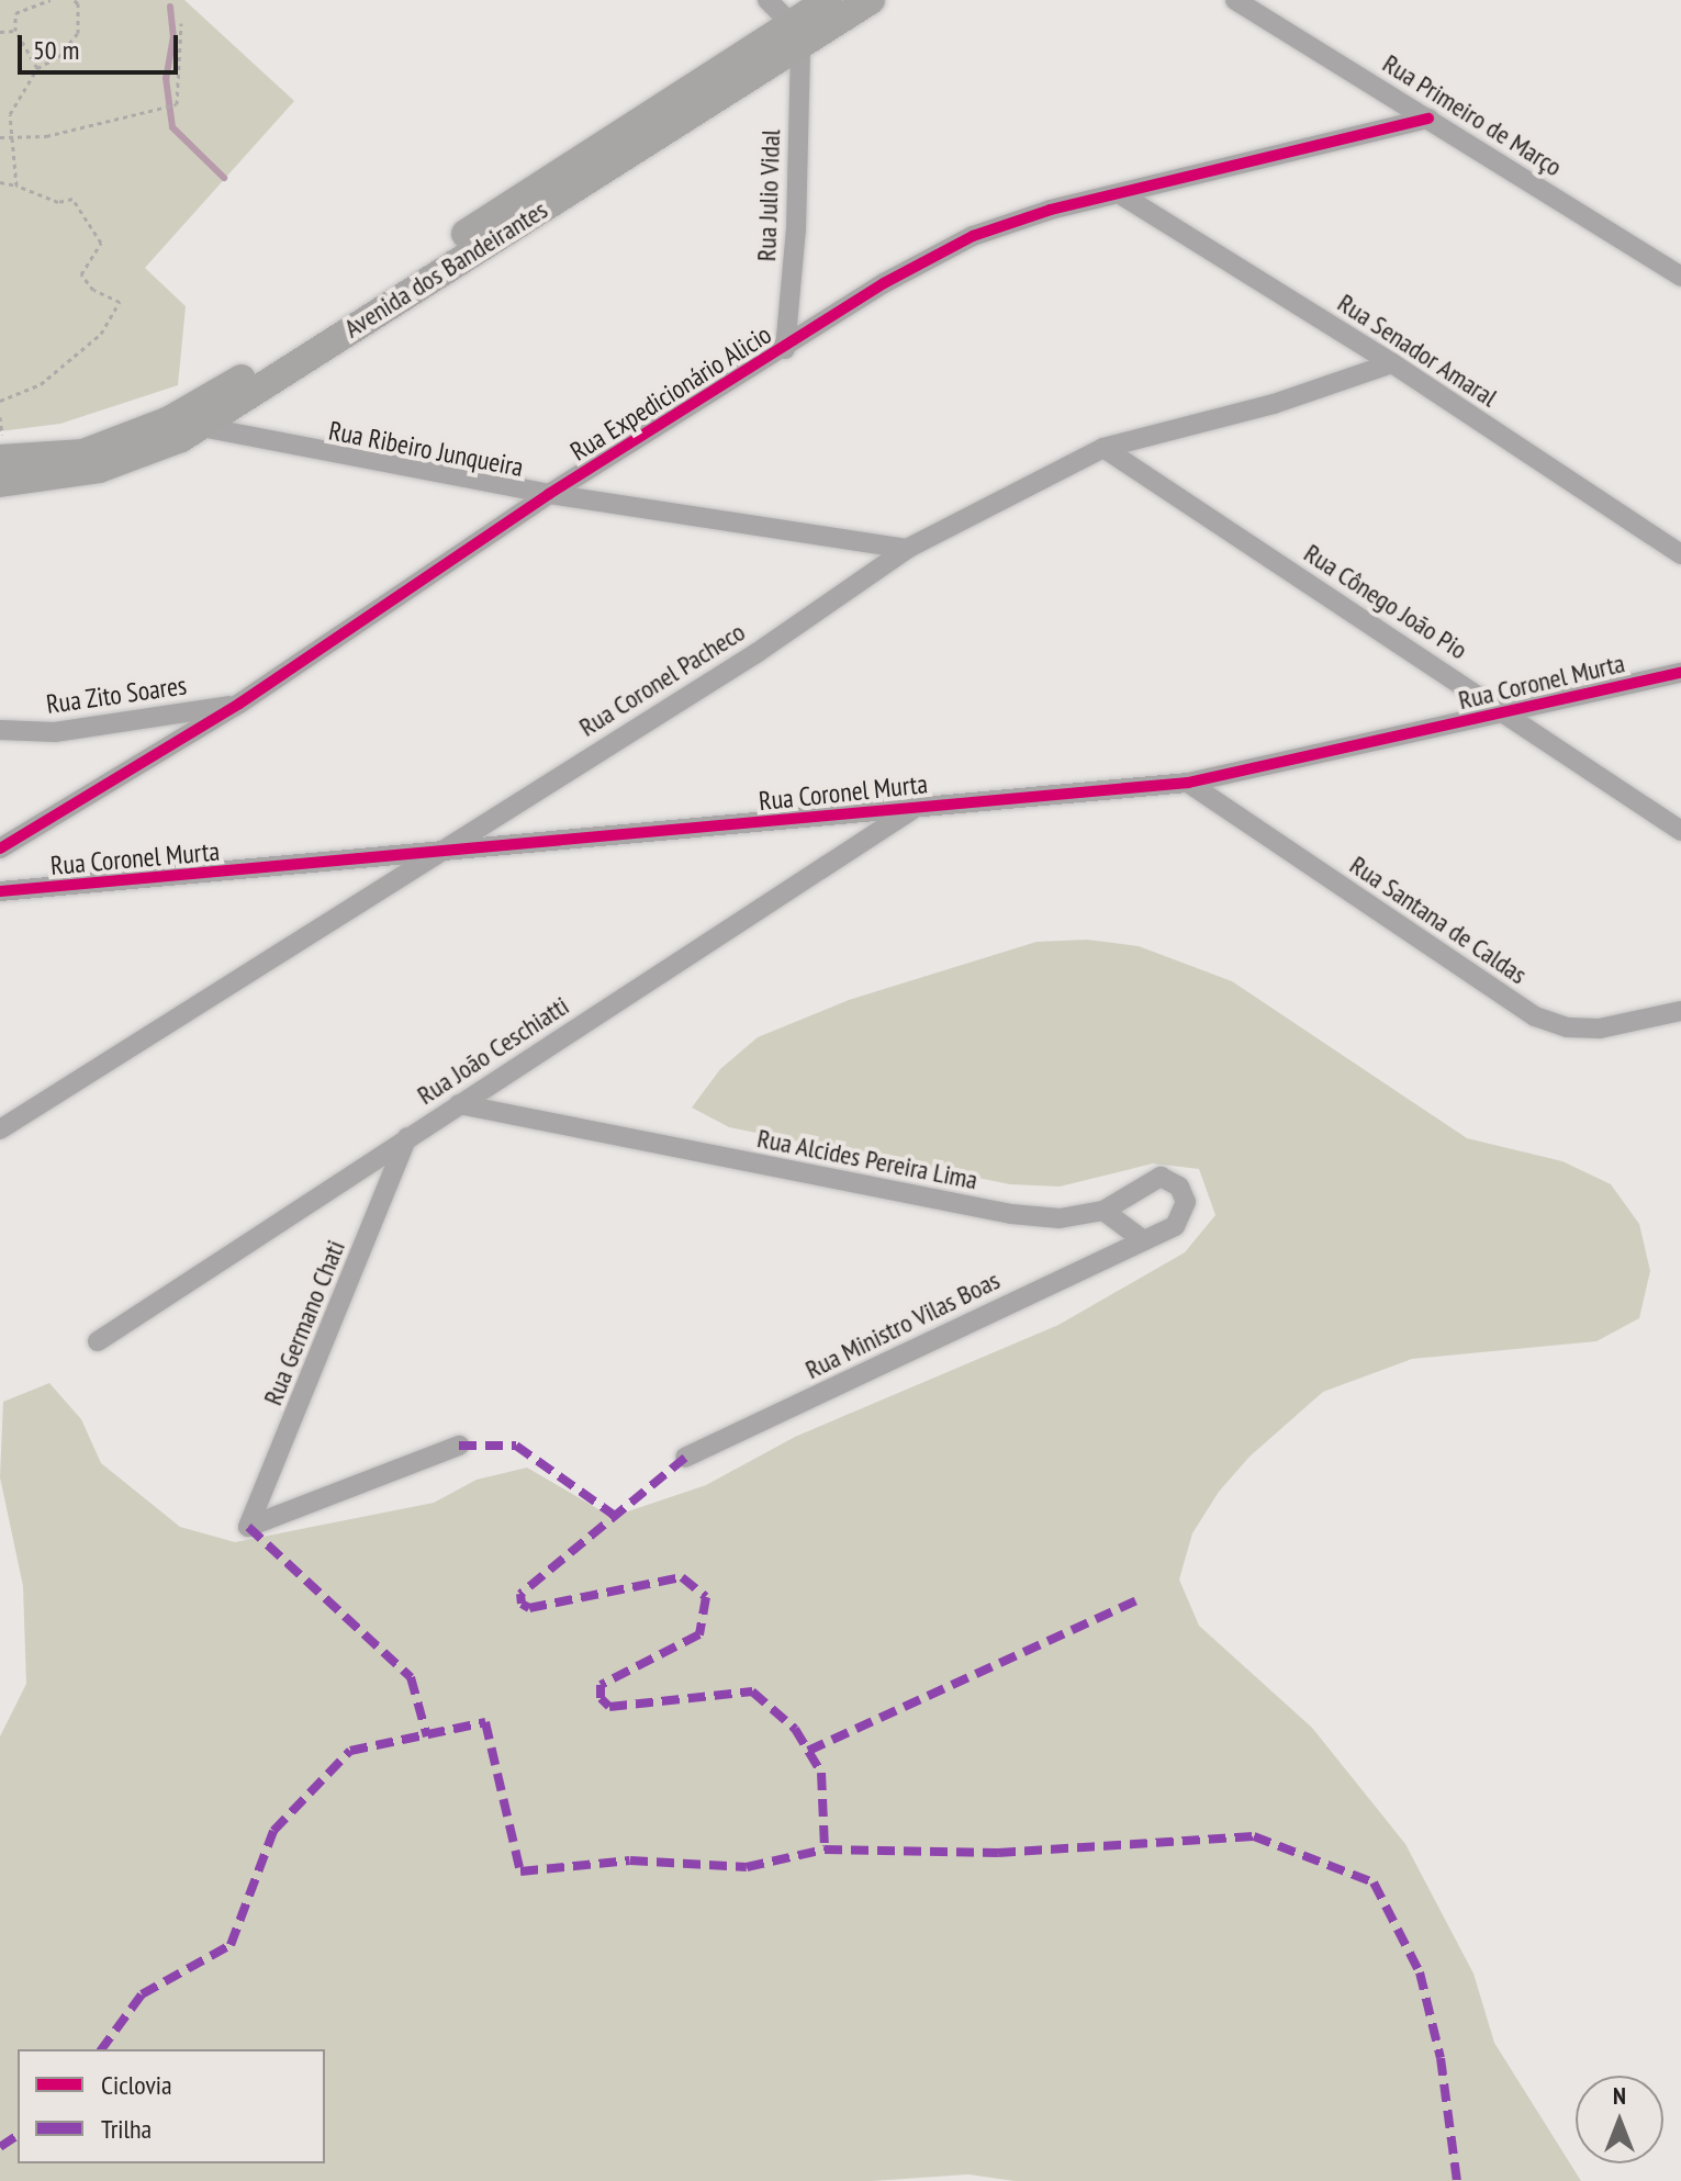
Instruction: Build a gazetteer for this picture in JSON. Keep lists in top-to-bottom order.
{
  "streets": {
    "street": [
      "Rua Primeiro de Março",
      "Rua Julio Vidal",
      "Avenida dos Bandeirantes",
      "Rua Senador Amaral",
      "Rua Expedicionário Alicio",
      "Rua Ribeiro Junqueira",
      "Rua Cônego João Pio",
      "Rua Coronel Pacheco",
      "Rua Coronel Murta",
      "Rua Zito Soares",
      "Rua Santana de Caldas",
      "Rua João Ceschiatti",
      "Rua Alcides Pereira Lima",
      "Rua Germano Chati",
      "Rua Ministro Vilas Boas"
    ]
  },
  "crossings": [
    ["Rua Primeiro de Março", "Rua Expedicionário Alicio"],
    ["Rua Julio Vidal", "Avenida dos Bandeirantes"],
    ["Rua Julio Vidal", "Rua Expedicionário Alicio"],
    ["Avenida dos Bandeirantes", "Rua Ribeiro Junqueira"],
    ["Rua Senador Amaral", "Rua Expedicionário Alicio"],
    ["Rua Senador Amaral", "Rua Coronel Pacheco"],
    ["Rua Expedicionário Alicio", "Rua Ribeiro Junqueira"],
    ["Rua Expedicionário Alicio", "Rua Zito Soares"],
    ["Rua Ribeiro Junqueira", "Rua Coronel Pacheco"],
    ["Rua Cônego João Pio", "Rua Coronel Pacheco"],
    ["Rua Cônego João Pio", "Rua Coronel Murta"],
    ["Rua Coronel Pacheco", "Rua Coronel Murta"],
    ["Rua Coronel Murta", "Rua Santana de Caldas"],
    ["Rua Coronel Murta", "Rua João Ceschiatti"],
    ["Rua João Ceschiatti", "Rua Alcides Pereira Lima"],
    ["Rua João Ceschiatti", "Rua Germano Chati"],
    ["Rua Alcides Pereira Lima", "Rua Ministro Vilas Boas"]
  ],
  "legend": ["Ciclovia", "Trilha"],
  "scale_bar": "50 m",
  "north": "top"
}
